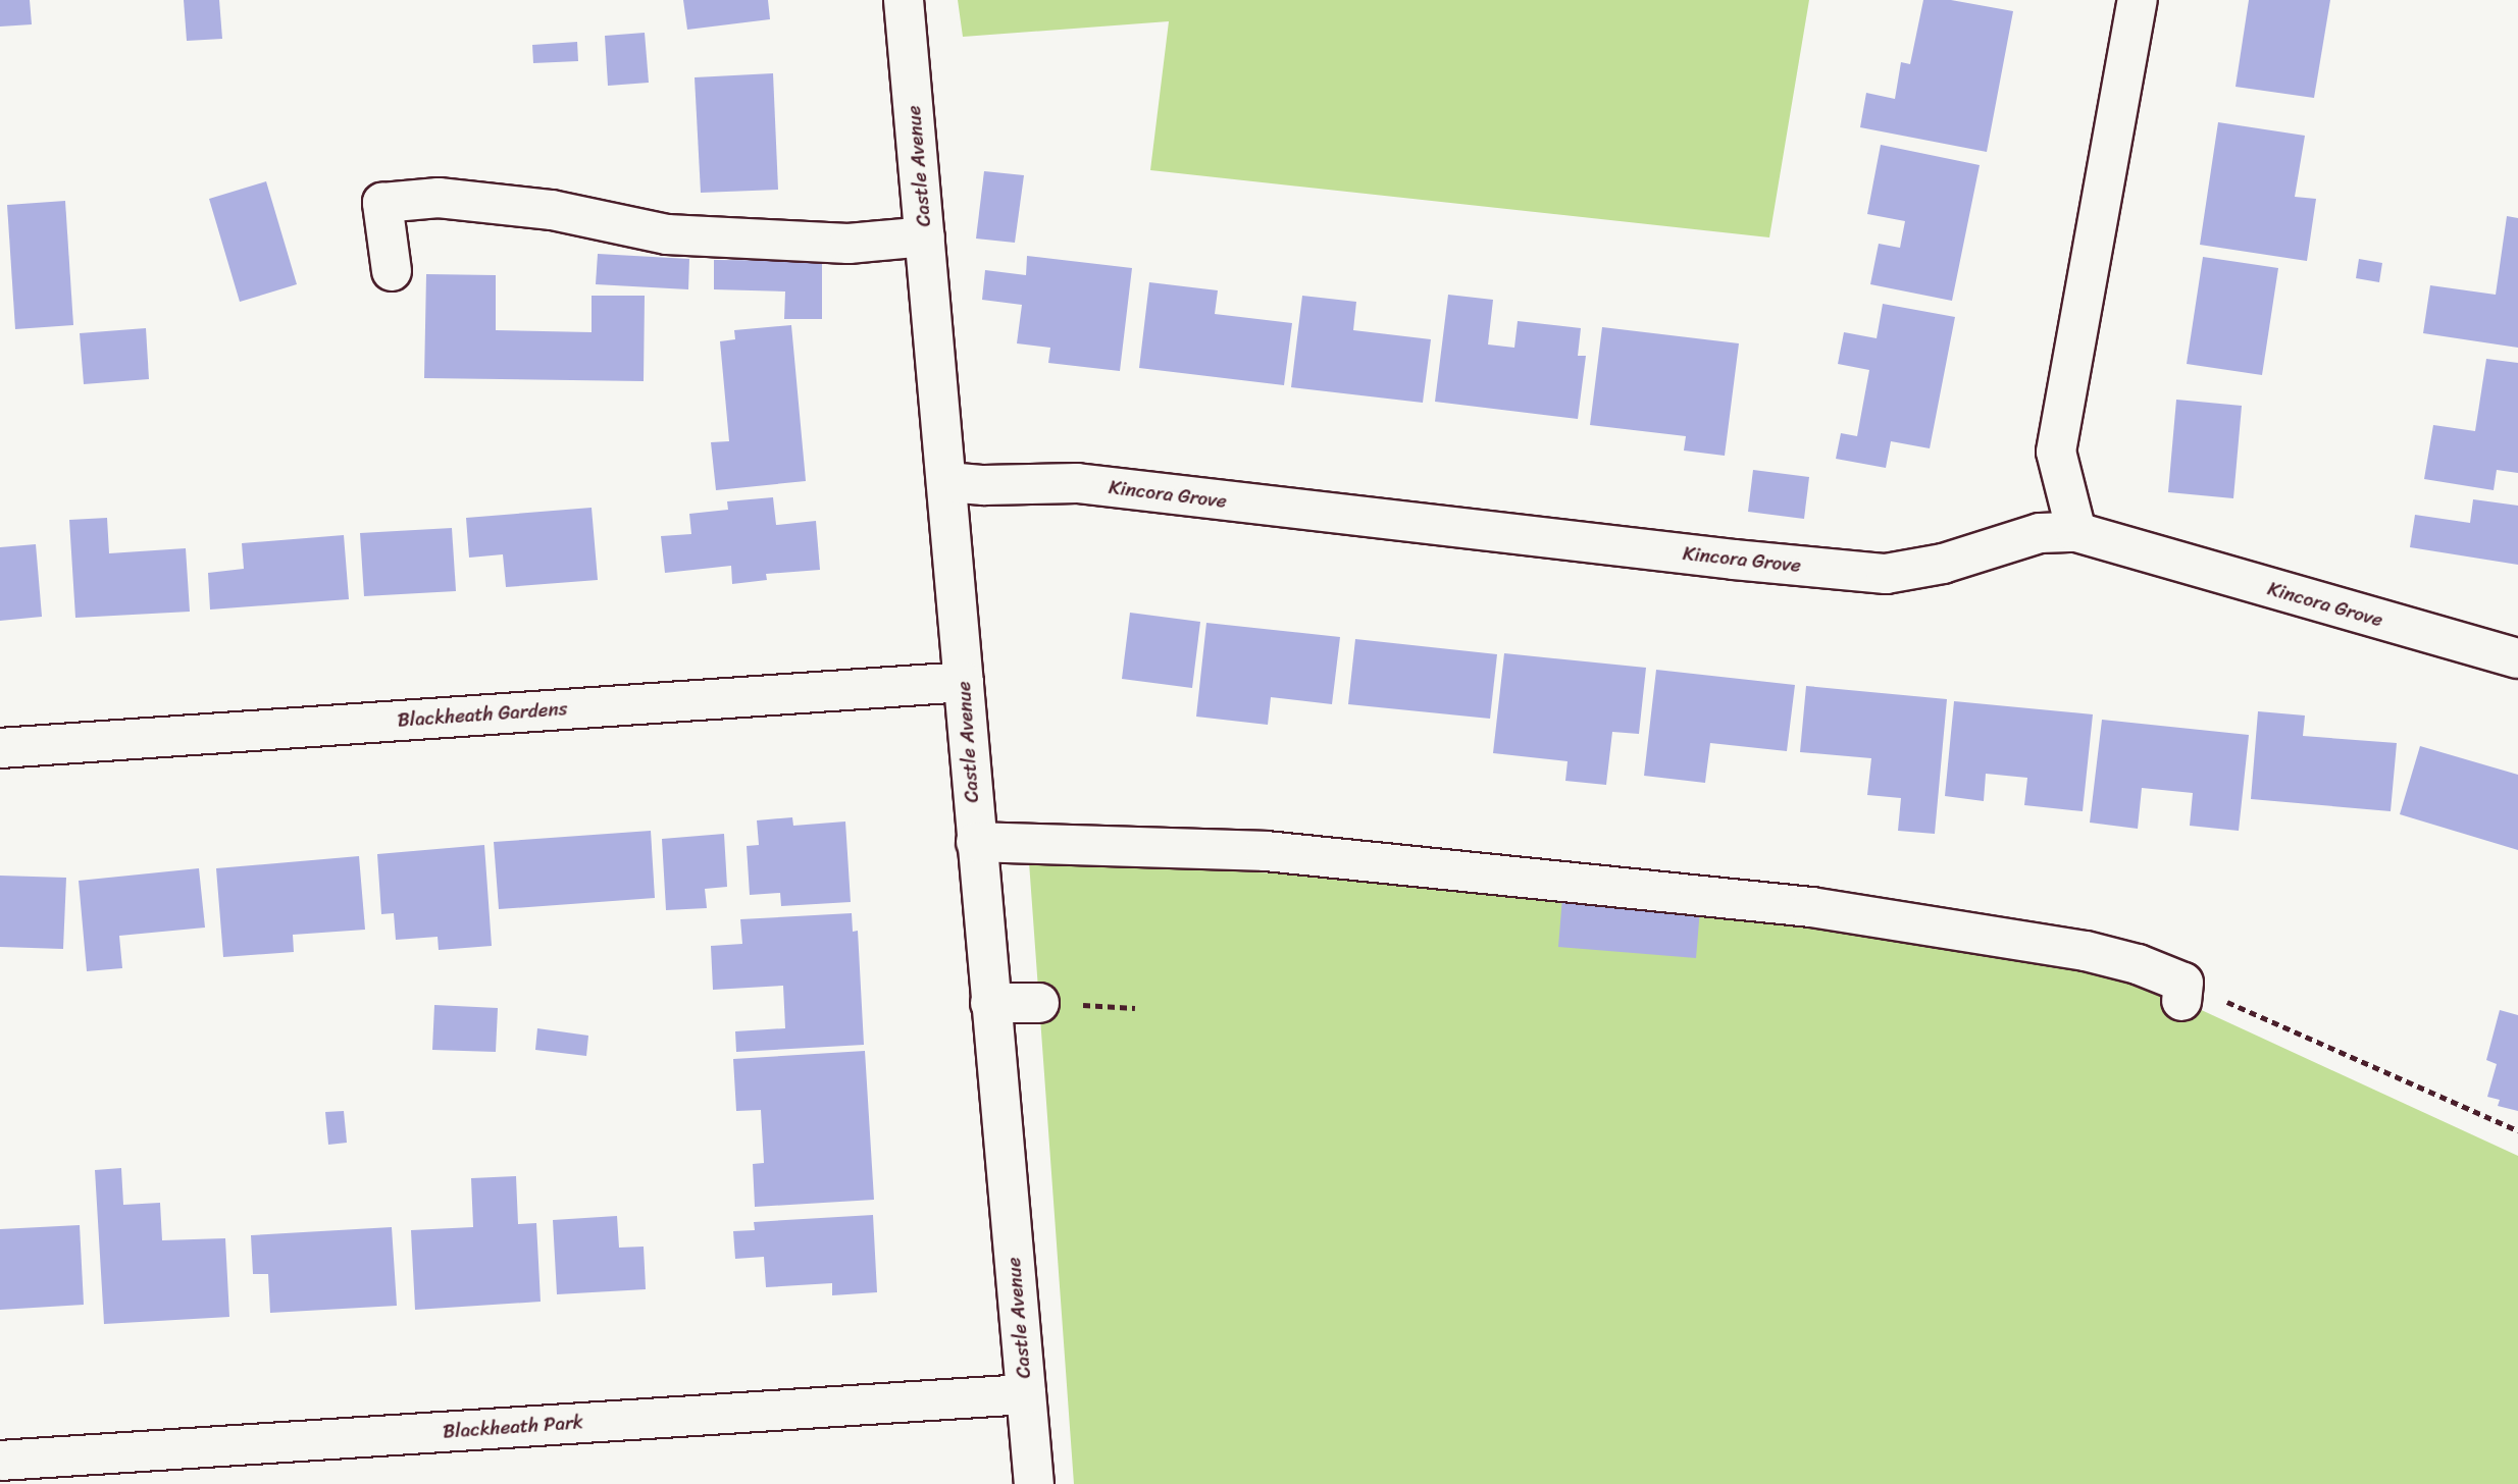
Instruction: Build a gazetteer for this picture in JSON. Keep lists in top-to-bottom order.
{
  "streets": {
    "street": [
      "Castle Avenue",
      "Kincora Grove",
      "Blackheath Gardens",
      "Blackheath Park"
    ]
  },
  "crossings": [
    ["Castle Avenue", "Kincora Grove"],
    ["Castle Avenue", "Blackheath Gardens"],
    ["Castle Avenue", "Blackheath Park"]
  ]
}
